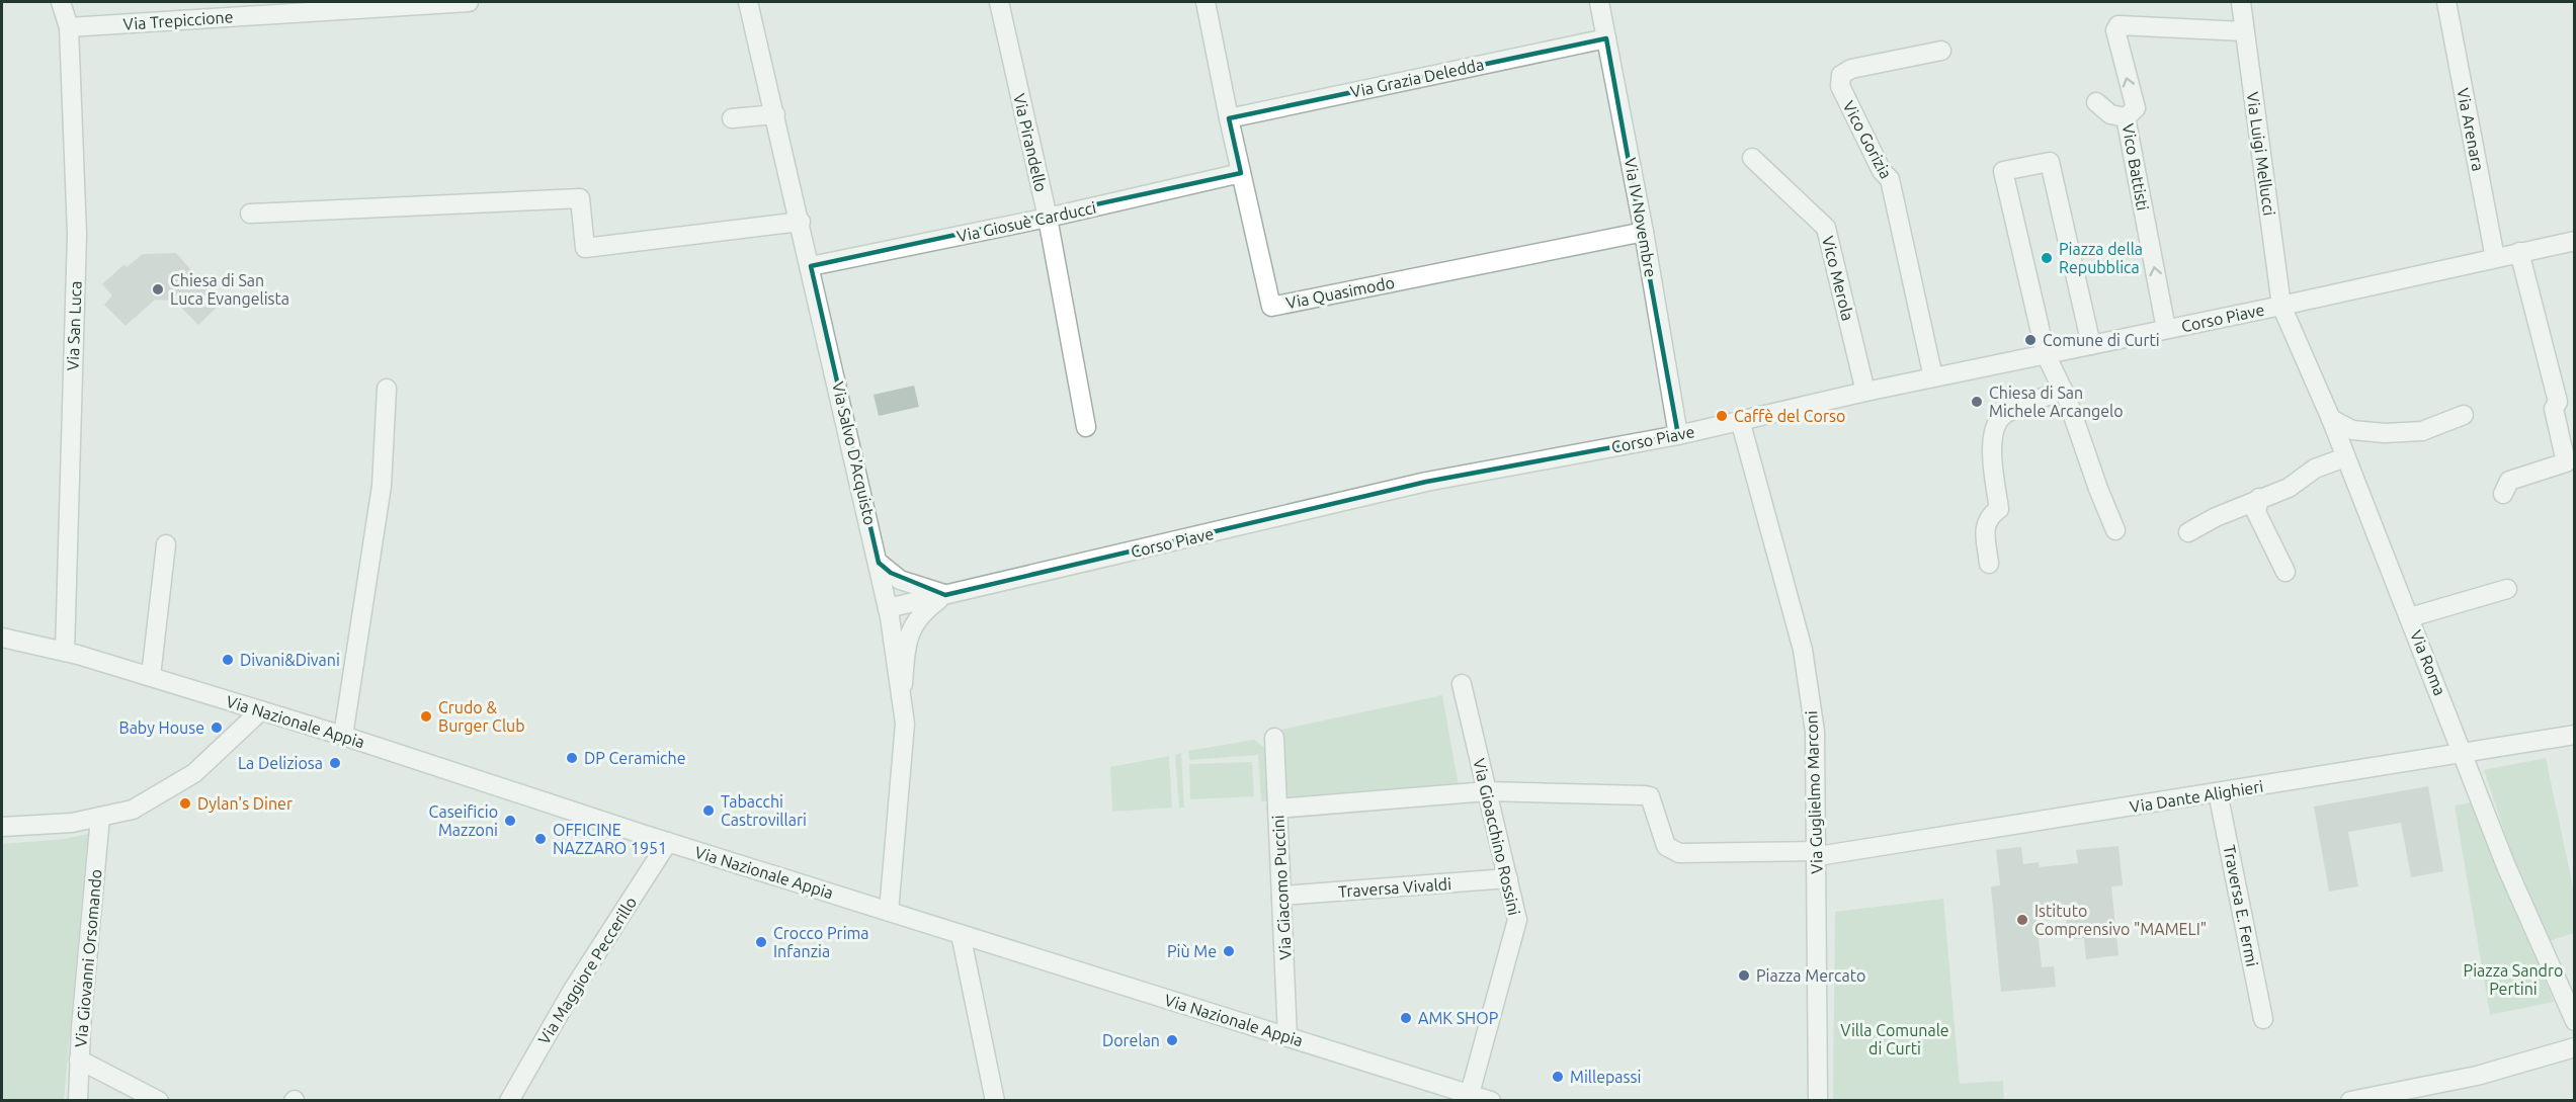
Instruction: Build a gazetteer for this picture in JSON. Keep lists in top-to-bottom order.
{
  "streets": {
    "street": [
      "Via Trepiccione",
      "Via Grazia Deledda",
      "Via Arenara",
      "Vico Gorizia",
      "Via Pirandello",
      "Via Luigi Mellucci",
      "Vico Battisti",
      "Via IV Novembre",
      "Via Giosuè Carducci",
      "Vico Merola",
      "Via Quasimodo",
      "Corso Piave",
      "Via San Luca",
      "Via Salvo D'Acquisto",
      "Via Roma",
      "Via Nazionale Appia",
      "Via Guglielmo Marconi",
      "Via Dante Alighieri",
      "Via Gioacchino Rossini",
      "Via Giacomo Puccini",
      "Traversa Vivaldi",
      "Traversa E. Fermi",
      "Via Giovanni Orsomando",
      "Via Maggiore Peccerillo"
    ]
  },
  "crossings": [
    ["Via Trepiccione", "Via San Luca"],
    ["Via Grazia Deledda", "Via IV Novembre"],
    ["Via Grazia Deledda", "Via Quasimodo"],
    ["Via Arenara", "Corso Piave"],
    ["Vico Gorizia", "Corso Piave"],
    ["Via Pirandello", "Via Giosuè Carducci"],
    ["Via Luigi Mellucci", "Vico Battisti"],
    ["Via Luigi Mellucci", "Corso Piave"],
    ["Via Luigi Mellucci", "Via Roma"],
    ["Vico Battisti", "Corso Piave"],
    ["Via IV Novembre", "Via Quasimodo"],
    ["Via IV Novembre", "Corso Piave"],
    ["Via Giosuè Carducci", "Via Quasimodo"],
    ["Via Giosuè Carducci", "Via Salvo D'Acquisto"],
    ["Vico Merola", "Corso Piave"],
    ["Corso Piave", "Via Salvo D'Acquisto"],
    ["Corso Piave", "Via Roma"],
    ["Corso Piave", "Via Guglielmo Marconi"],
    ["Via San Luca", "Via Nazionale Appia"],
    ["Via Salvo D'Acquisto", "Via Nazionale Appia"],
    ["Via Roma", "Via Dante Alighieri"],
    ["Via Nazionale Appia", "Via Gioacchino Rossini"],
    ["Via Nazionale Appia", "Via Giacomo Puccini"],
    ["Via Nazionale Appia", "Via Maggiore Peccerillo"],
    ["Via Guglielmo Marconi", "Via Dante Alighieri"],
    ["Via Dante Alighieri", "Via Gioacchino Rossini"],
    ["Via Dante Alighieri", "Traversa E. Fermi"],
    ["Via Gioacchino Rossini", "Traversa Vivaldi"],
    ["Via Giacomo Puccini", "Traversa Vivaldi"]
  ],
  "parks": ["Piazza Sandro Pertini", "Villa Comunale di Curti"],
  "places": [
    "Piazza della Repubblica",
    "Chiesa di San Luca Evangelista",
    "Comune di Curti",
    "Chiesa di San Michele Arcangelo",
    "Caffè del Corso",
    "Divani&Divani",
    "Crudo & Burger Club",
    "Baby House",
    "DP Ceramiche",
    "La Deliziosa",
    "Dylan's Diner",
    "Tabacchi Castrovillari",
    "Caseificio Mazzoni",
    "OFFICINE NAZZARO 1951",
    "Istituto Comprensivo \"MAMELI\"",
    "Crocco Prima Infanzia",
    "Più Me",
    "Piazza Mercato",
    "AMK SHOP",
    "Dorelan",
    "Millepassi"
  ]
}
